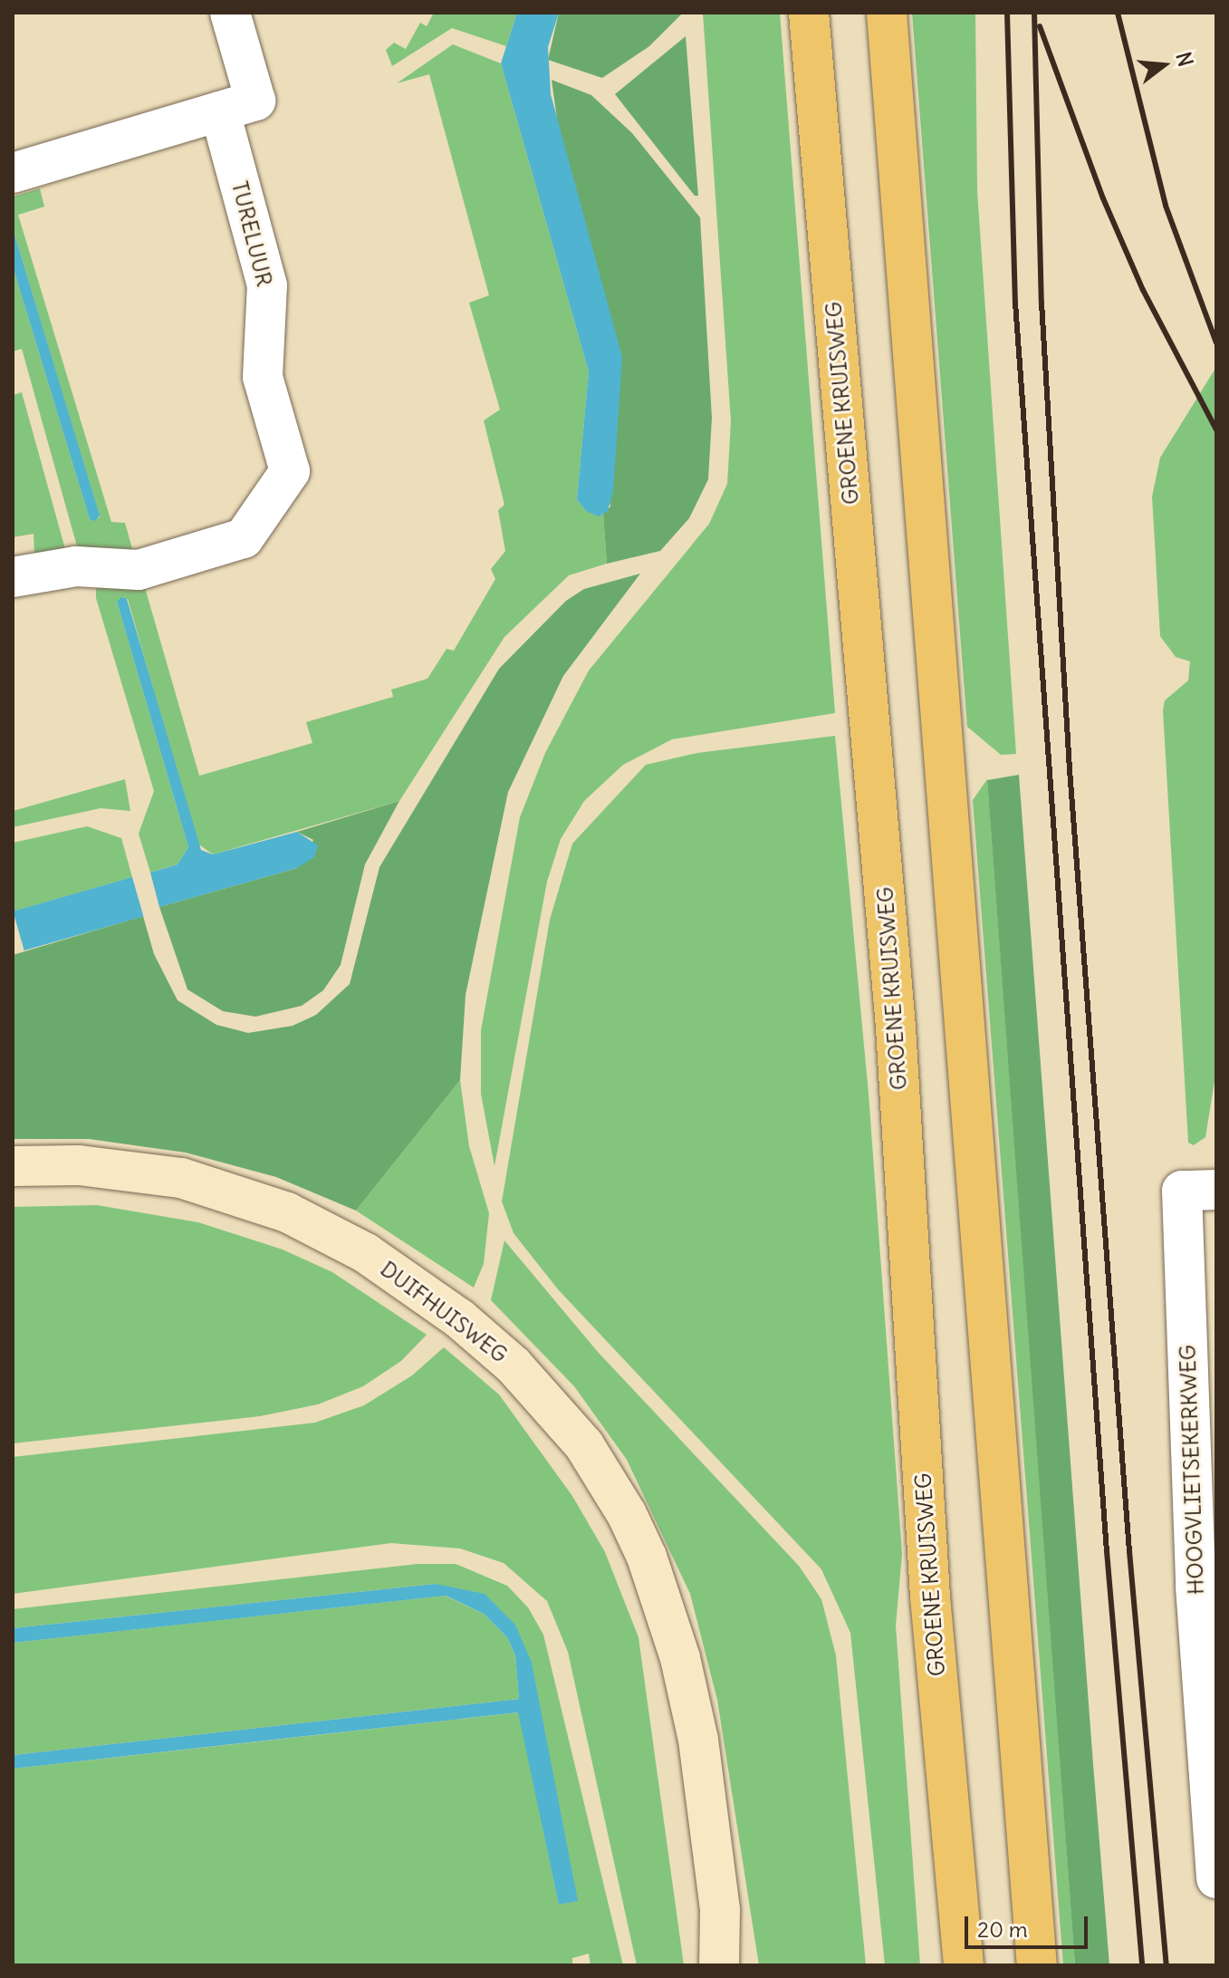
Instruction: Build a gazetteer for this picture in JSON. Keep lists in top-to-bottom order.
{
  "streets": {
    "main road": ["GROENE KRUISWEG", "DUIFHUISWEG"],
    "street": ["TURELUUR", "HOOGVLIETSEKERKWEG"]
  },
  "scale_bar": "20 m",
  "north": "right"
}
